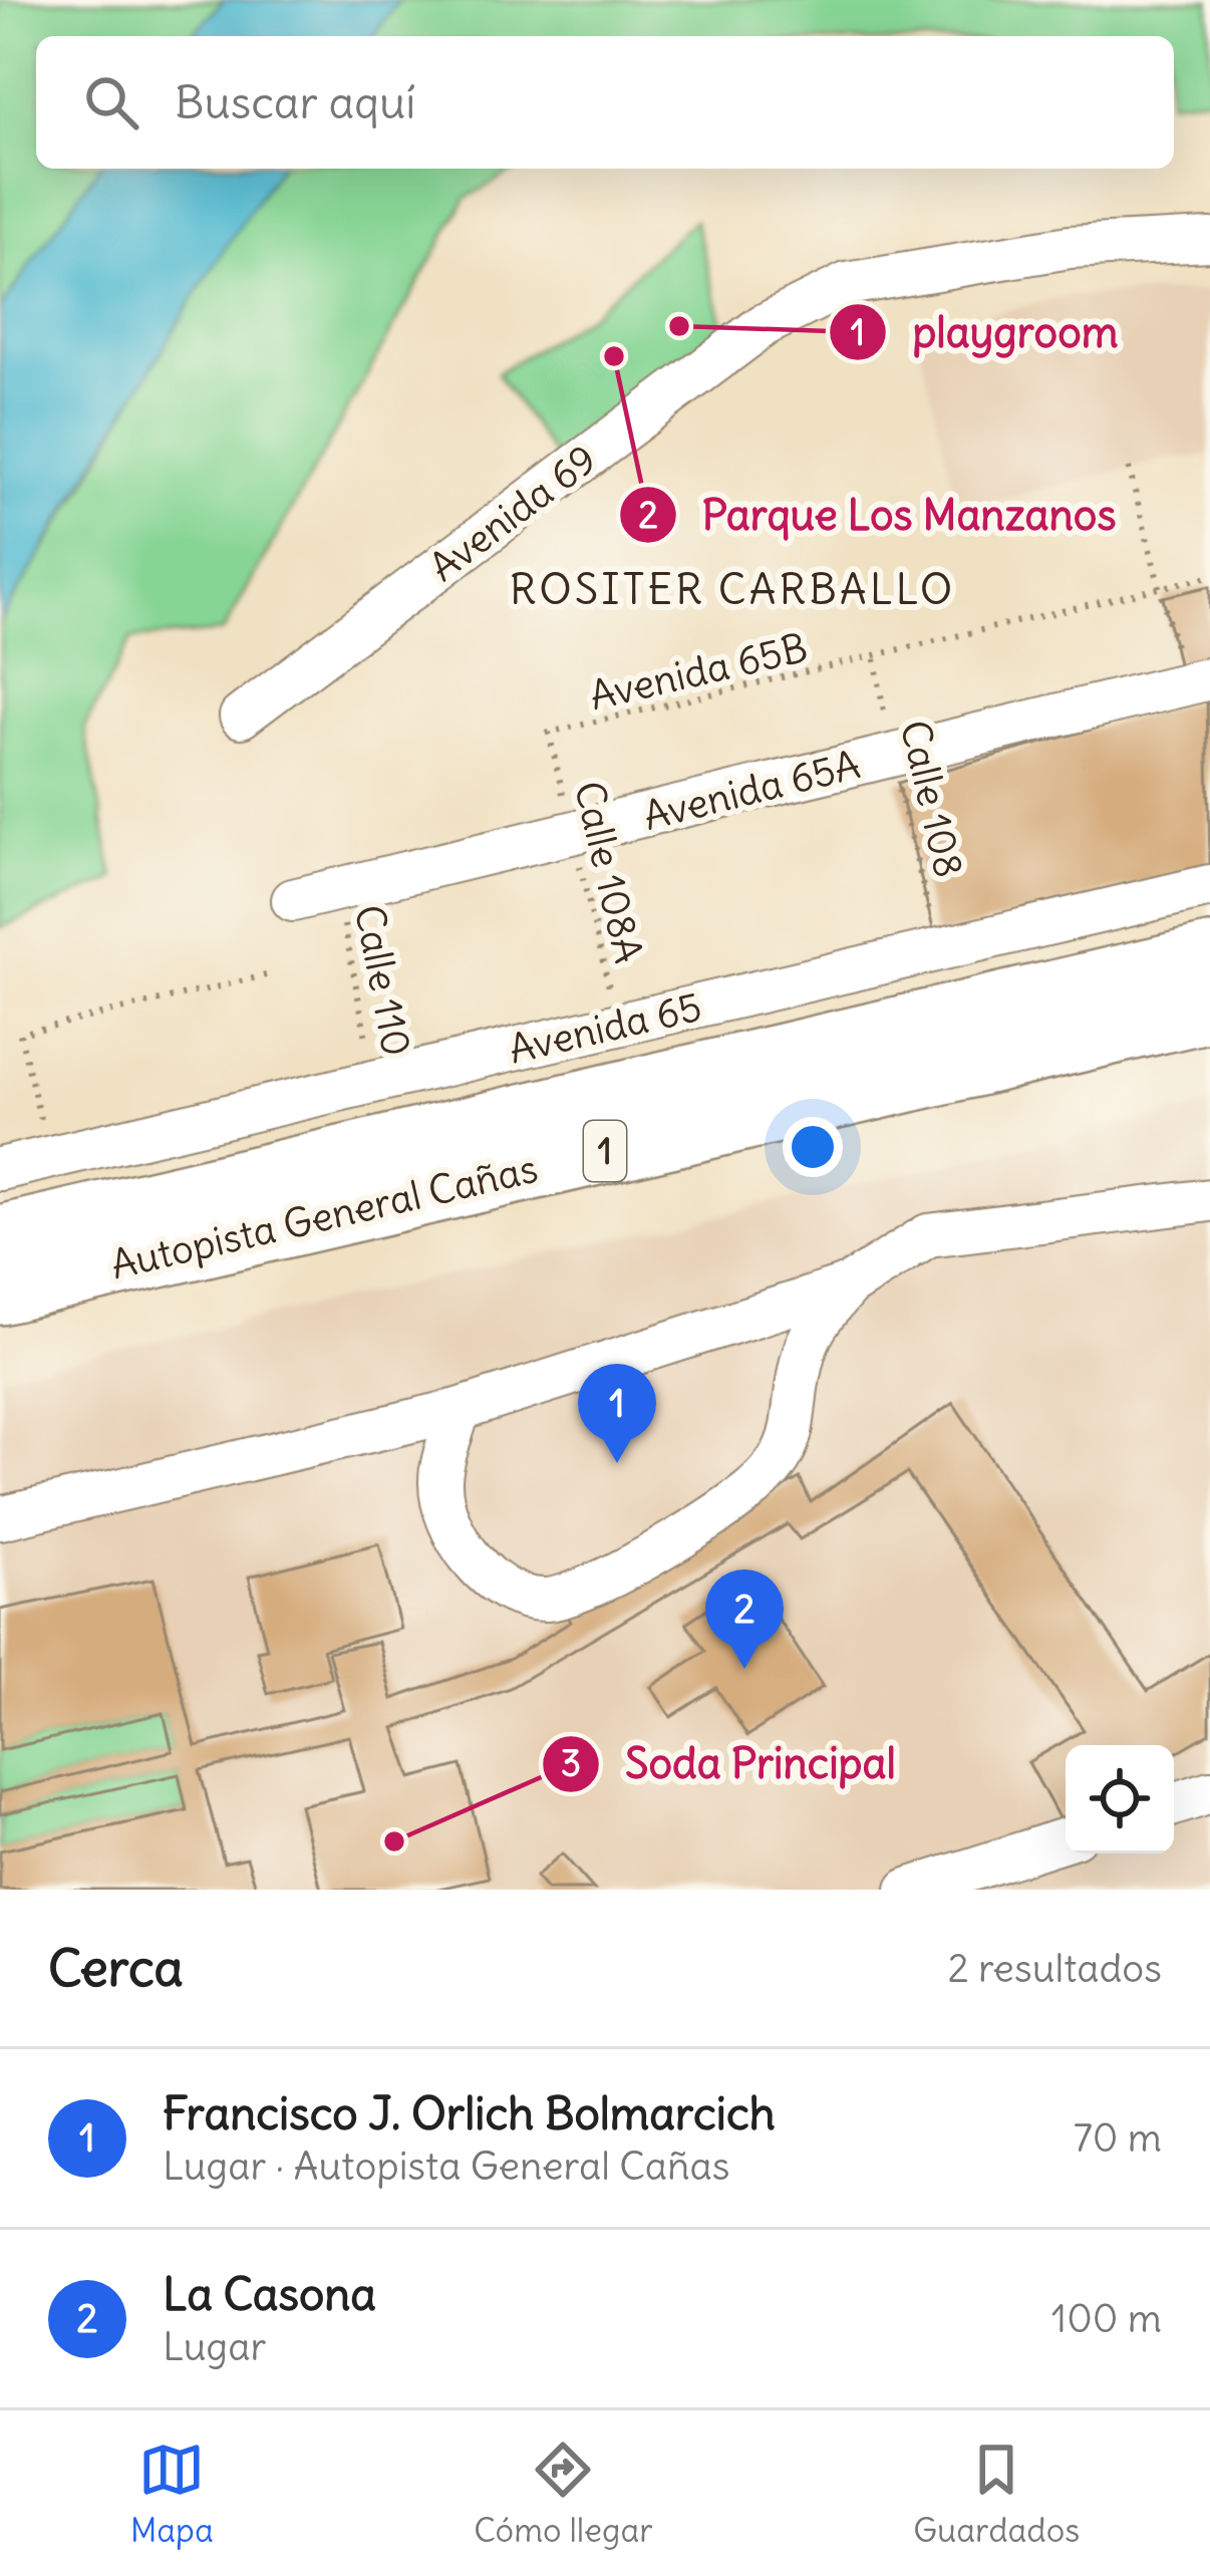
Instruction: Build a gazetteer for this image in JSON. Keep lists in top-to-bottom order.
{
  "streets": {
    "highway": ["1", "Autopista General Cañas"],
    "street": ["Avenida 69", "Avenida 65A", "Avenida 65"],
    "path": [
      "Avenida 65B",
      "Calle 108",
      "Calle 108A",
      "Calle 110"
    ]
  },
  "crossings": [
    ["Avenida 65B", "Calle 108"],
    ["Avenida 65B", "Calle 108A"],
    ["Avenida 65A", "Calle 108"],
    ["Avenida 65A", "Calle 108A"],
    ["Avenida 65A", "Calle 110"],
    ["Calle 108", "Avenida 65"],
    ["Calle 108A", "Avenida 65"],
    ["Calle 110", "Avenida 65"]
  ],
  "districts": ["ROSITER CARBALLO"],
  "places": ["playgroom", "Parque Los Manzanos", "Soda Principal"],
  "page": {
    "search": "Buscar aquí",
    "pins": ["1", "2"],
    "heading": ["Cerca", "2 resultados"],
    "list": [
      {
        "mark": "1",
        "name": "Francisco J. Orlich Bolmarcich",
        "note": "Lugar · Autopista General Cañas",
        "value": "70 m"
      },
      {
        "mark": "2",
        "name": "La Casona",
        "note": "Lugar",
        "value": "100 m"
      }
    ],
    "nav": ["Mapa", "Cómo llegar", "Guardados"]
  }
}
